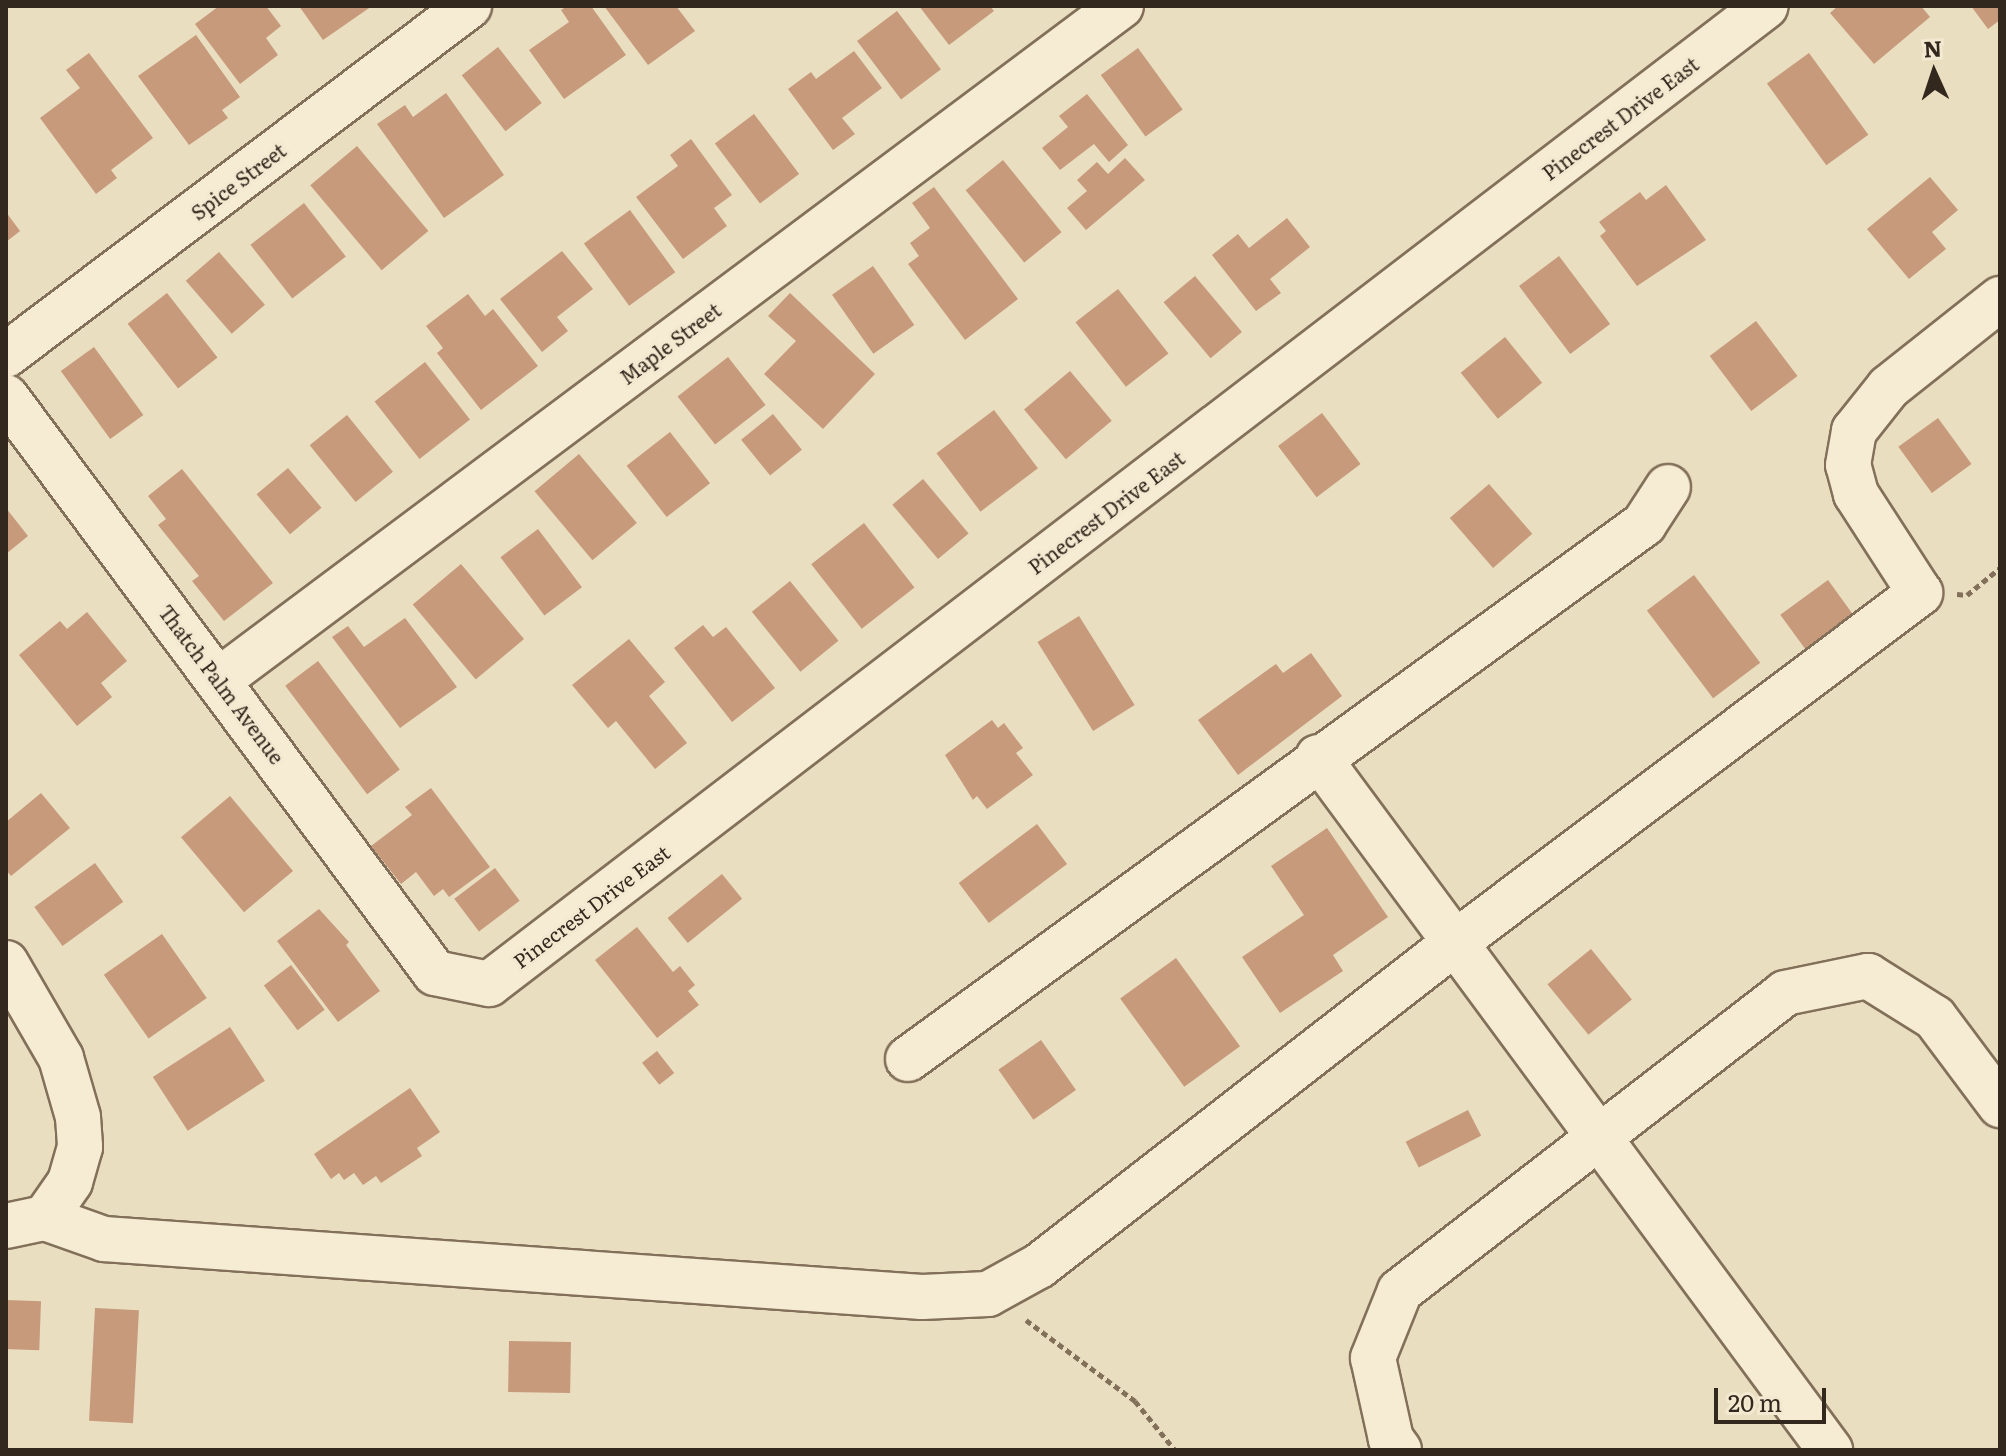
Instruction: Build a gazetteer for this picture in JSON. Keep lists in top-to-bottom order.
{
  "streets": {
    "street": [
      "Pinecrest Drive East",
      "Spice Street",
      "Maple Street",
      "Thatch Palm Avenue"
    ]
  },
  "crossings": [
    ["Pinecrest Drive East", "Thatch Palm Avenue"],
    ["Maple Street", "Thatch Palm Avenue"]
  ],
  "scale_bar": "20 m",
  "north": "top"
}
